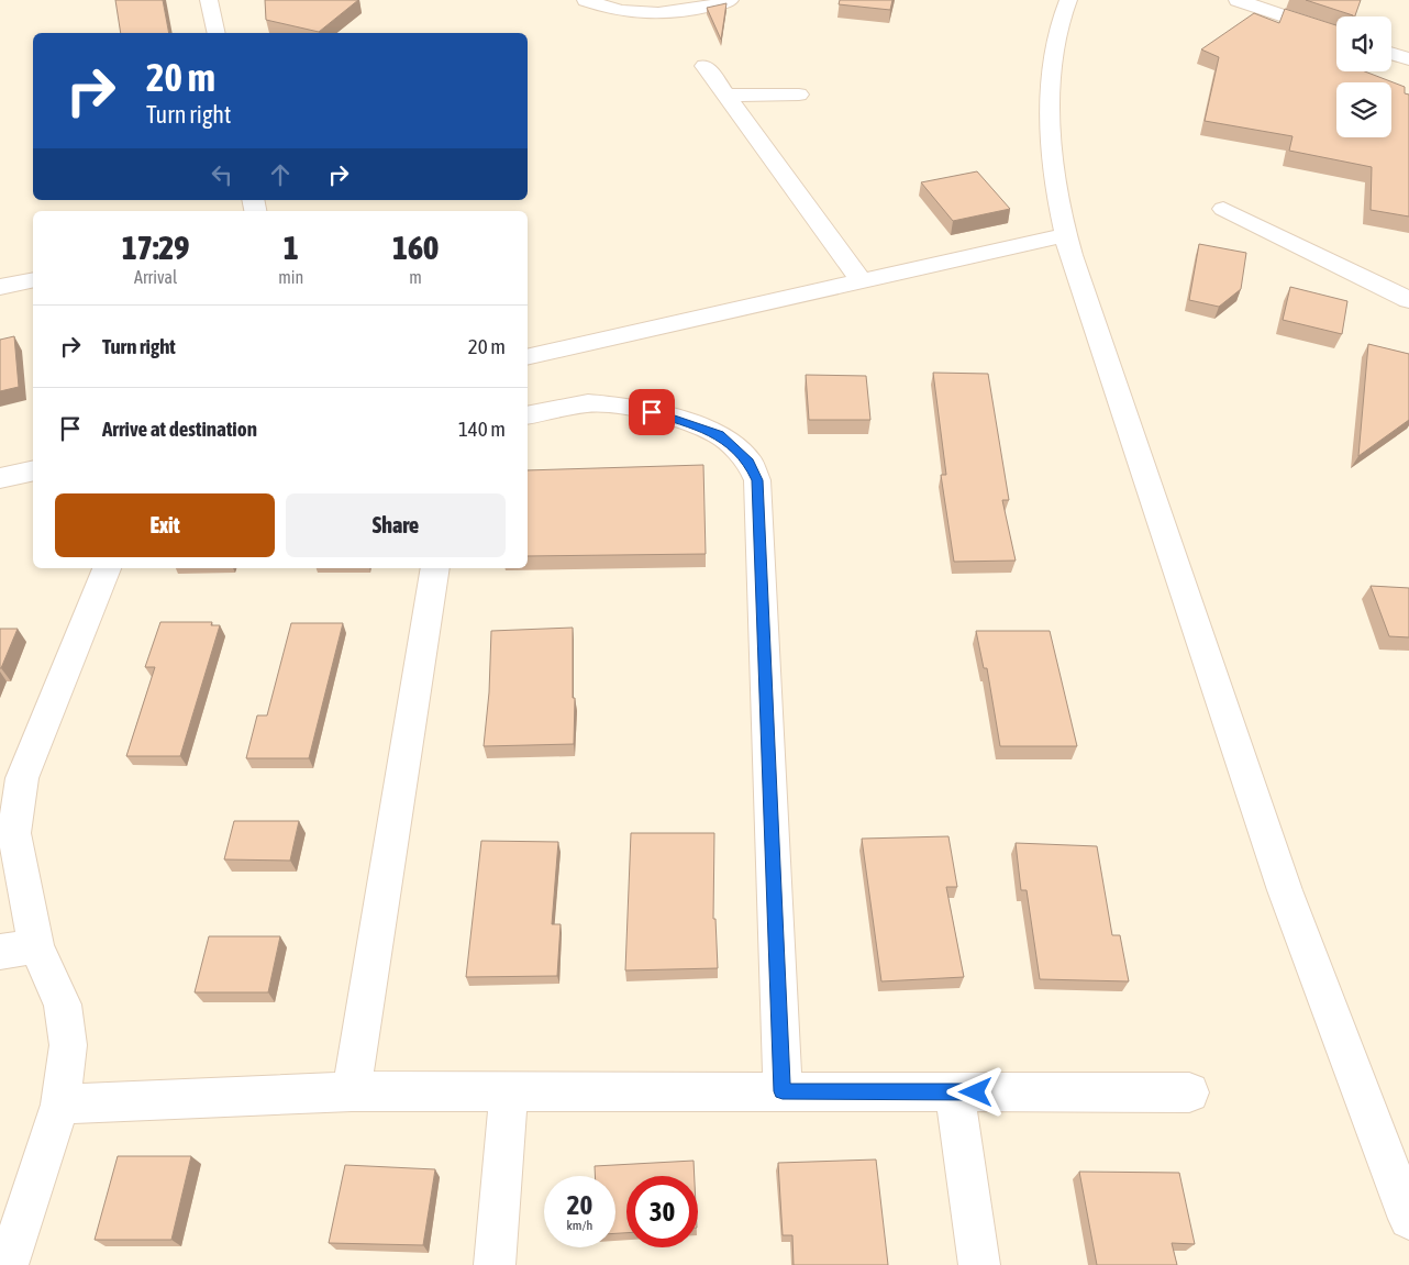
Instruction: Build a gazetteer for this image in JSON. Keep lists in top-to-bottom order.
{
  "page": {
    "turn": ["20 m", "Turn right"],
    "eta": [
      "17:29",
      "Arrival",
      "1",
      "min",
      "160",
      "m"
    ],
    "list": [
      {
        "name": "Turn right",
        "value": "20 m"
      },
      {
        "name": "Arrive at destination",
        "value": "140 m"
      }
    ],
    "buttons": ["Exit", "Share"],
    "speed": "20 km/h",
    "limit": "30"
  }
}
